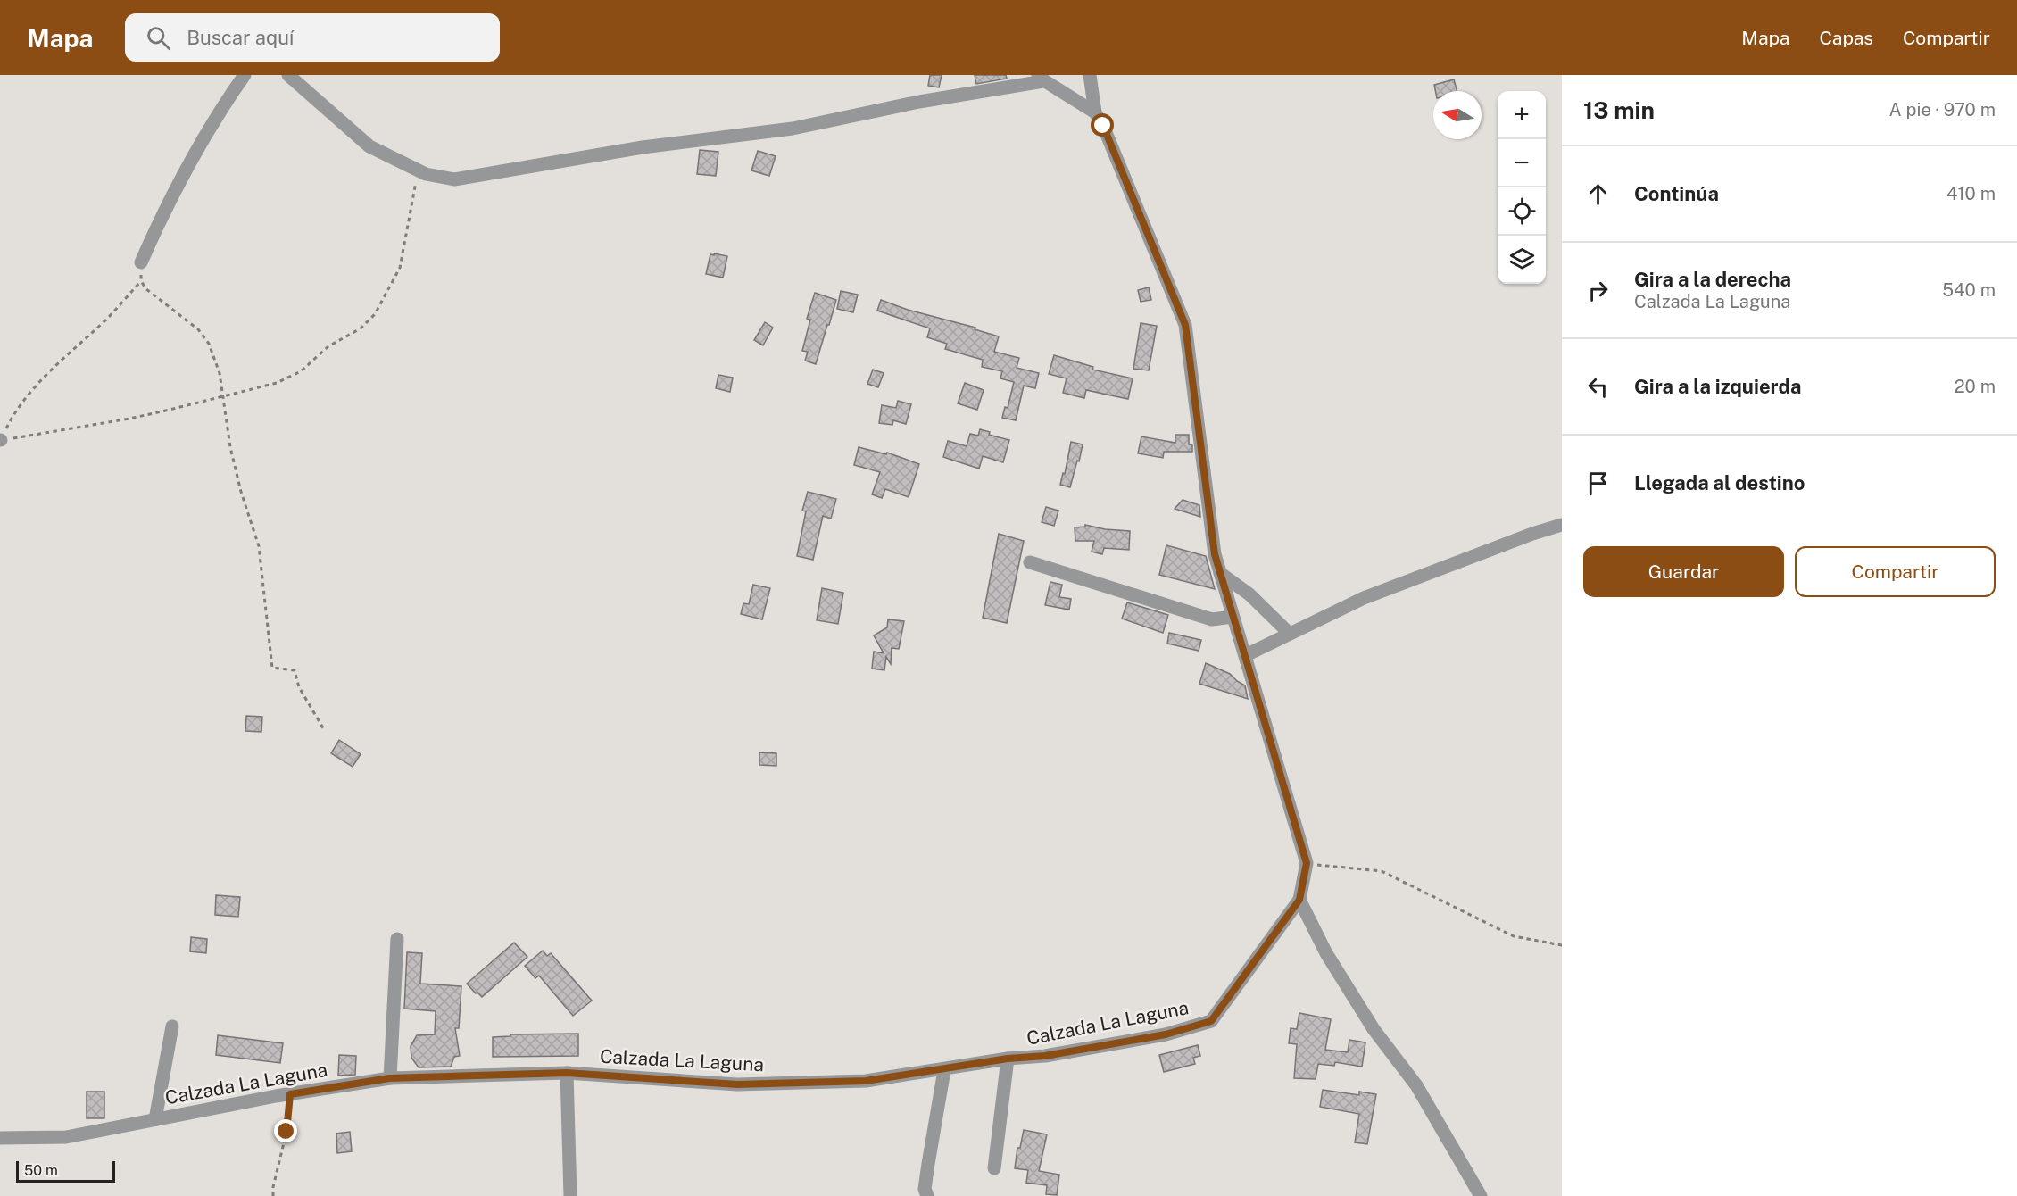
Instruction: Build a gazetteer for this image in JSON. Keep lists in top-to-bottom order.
{
  "streets": {
    "street": ["Calzada La Laguna"]
  },
  "scale_bar": "50 m",
  "north": "left",
  "page": {
    "header": "Mapa",
    "search": "Buscar aquí",
    "nav": ["Mapa", "Capas", "Compartir"],
    "heading": ["13 min", "A pie · 970 m"],
    "map_buttons": ["+", "−"],
    "list": [
      ["Continúa", "410 m"],
      ["Gira a la derecha", "Calzada La Laguna", "540 m"],
      ["Gira a la izquierda", "20 m"],
      "Llegada al destino"
    ],
    "buttons": ["Guardar", "Compartir"],
    "scale": "50 m"
  }
}
